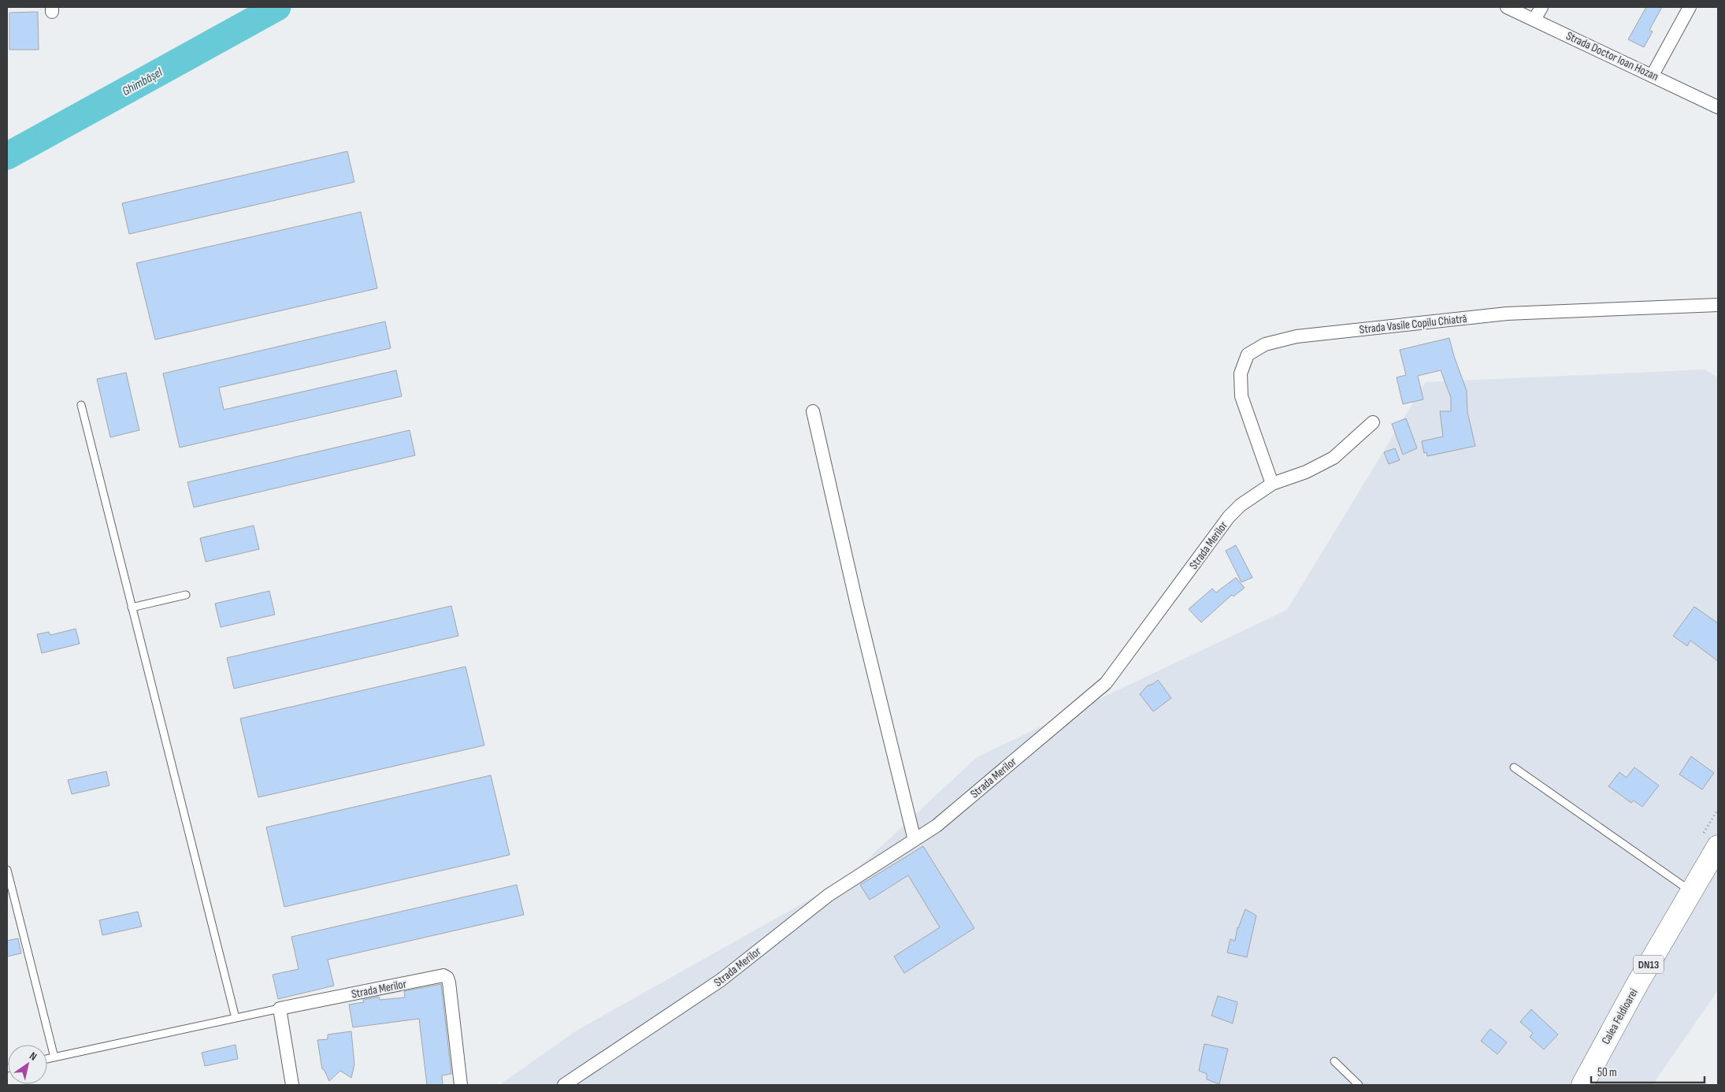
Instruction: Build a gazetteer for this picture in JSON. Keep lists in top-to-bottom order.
{
  "streets": {
    "highway": ["DN13", "Calea Feldioarei"],
    "street": ["Strada Doctor Ioan Hozan", "Strada Vasile Copilu Chiatră", "Strada Merilor"]
  },
  "crossings": [
    ["Strada Vasile Copilu Chiatră", "Strada Merilor"]
  ],
  "water": ["Ghimbășel"],
  "scale_bar": "50 m",
  "north": "top right"
}
